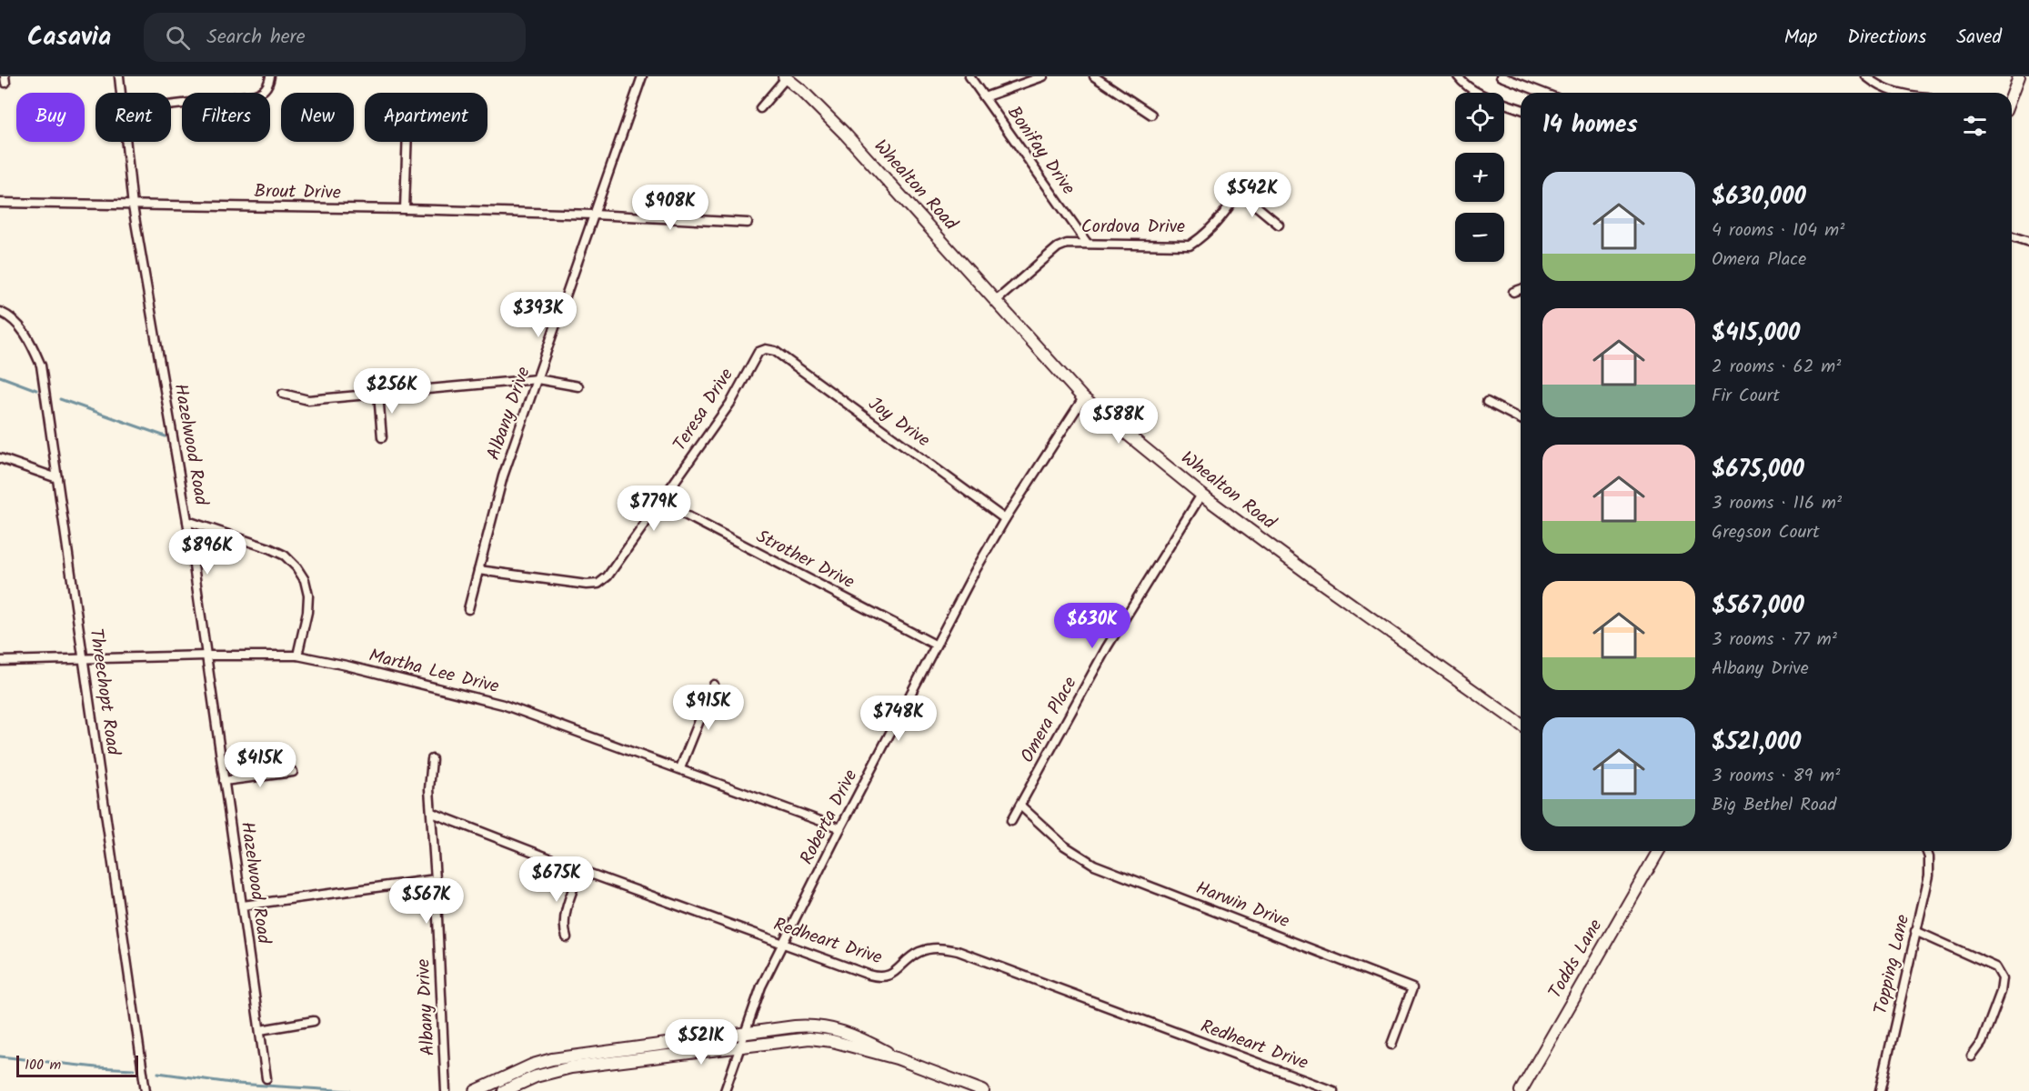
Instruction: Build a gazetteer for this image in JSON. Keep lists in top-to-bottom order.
{
  "streets": {
    "main road": ["Whealton Road", "Todds Lane"],
    "street": [
      "Bonifay Drive",
      "Brout Drive",
      "Cordova Drive",
      "Teresa Drive",
      "Albany Drive",
      "Joy Drive",
      "Hazelwood Road",
      "Strother Drive",
      "Martha Lee Drive",
      "Threechopt Road",
      "Omera Place",
      "Roberta Drive",
      "Harwin Drive",
      "Redheart Drive",
      "Topping Lane"
    ]
  },
  "crossings": [
    ["Bonifay Drive", "Cordova Drive"],
    ["Whealton Road", "Cordova Drive"],
    ["Whealton Road", "Omera Place"],
    ["Whealton Road", "Roberta Drive"],
    ["Brout Drive", "Albany Drive"],
    ["Brout Drive", "Hazelwood Road"],
    ["Teresa Drive", "Albany Drive"],
    ["Teresa Drive", "Joy Drive"],
    ["Teresa Drive", "Strother Drive"],
    ["Albany Drive", "Redheart Drive"],
    ["Joy Drive", "Roberta Drive"],
    ["Hazelwood Road", "Martha Lee Drive"],
    ["Strother Drive", "Roberta Drive"],
    ["Martha Lee Drive", "Threechopt Road"],
    ["Martha Lee Drive", "Roberta Drive"],
    ["Omera Place", "Harwin Drive"],
    ["Roberta Drive", "Redheart Drive"]
  ],
  "scale_bar": "100 m",
  "page": {
    "header": "Casavia",
    "search": "Search here",
    "nav": ["Map", "Directions", "Saved"],
    "map_buttons": ["+", "−"],
    "chip": [
      "Buy",
      "Rent",
      "Filters",
      "New",
      "Apartment"
    ],
    "heading": "14 homes",
    "list": [
      {
        "name": "$630,000",
        "note": "4 rooms · 104 m² · Omera Place"
      },
      {
        "name": "$415,000",
        "note": "2 rooms · 62 m² · Fir Court"
      },
      {
        "name": "$675,000",
        "note": "3 rooms · 116 m² · Gregson Court"
      },
      {
        "name": "$567,000",
        "note": "3 rooms · 77 m² · Albany Drive"
      },
      {
        "name": "$521,000",
        "note": "3 rooms · 89 m² · Big Bethel Road"
      }
    ],
    "price": [
      "$542K",
      "$908K",
      "$393K",
      "$256K",
      "$588K",
      "$779K",
      "$896K",
      "$630K",
      "$915K",
      "$748K",
      "$415K",
      "$675K",
      "$567K",
      "$521K"
    ],
    "scale": "100 m"
  }
}
